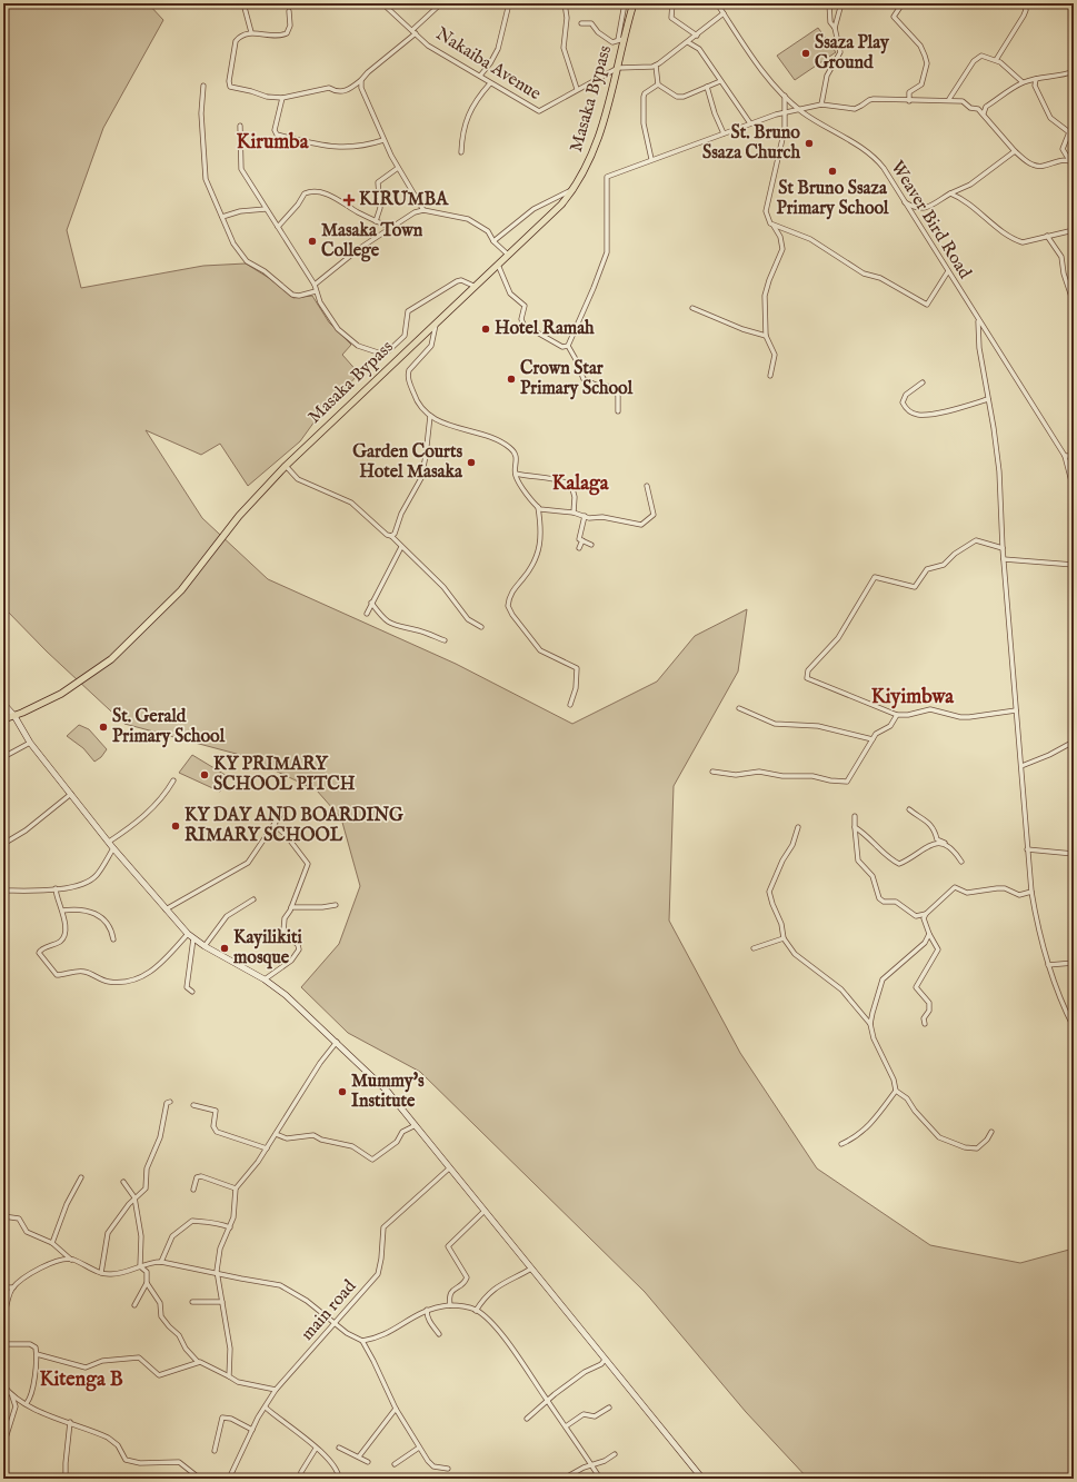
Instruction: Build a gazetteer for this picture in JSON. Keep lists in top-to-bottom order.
{
  "streets": {
    "highway": ["Masaka Bypass"],
    "street": ["Nakaiba Avenue", "Weaver Bird Road", "main road"]
  },
  "crossings": [
    ["Nakaiba Avenue", "Masaka Bypass"]
  ],
  "districts": [
    "Kirumba",
    "Kalaga",
    "Kiyimbwa",
    "Kitenga B"
  ],
  "places": {
    "other": [
      "Ssaza Play Ground",
      "St. Bruno Ssaza Church",
      "St Bruno Ssaza Primary School",
      "Masaka Town College",
      "Hotel Ramah",
      "Crown Star Primary School",
      "Garden Courts Hotel Masaka",
      "St. Gerald Primary School",
      "KY PRIMARY SCHOOL PITCH",
      "KY DAY AND BOARDING RIMARY SCHOOL",
      "Kayilikiti mosque",
      "Mummy's Institute"
    ],
    "health": ["KIRUMBA"]
  }
}
